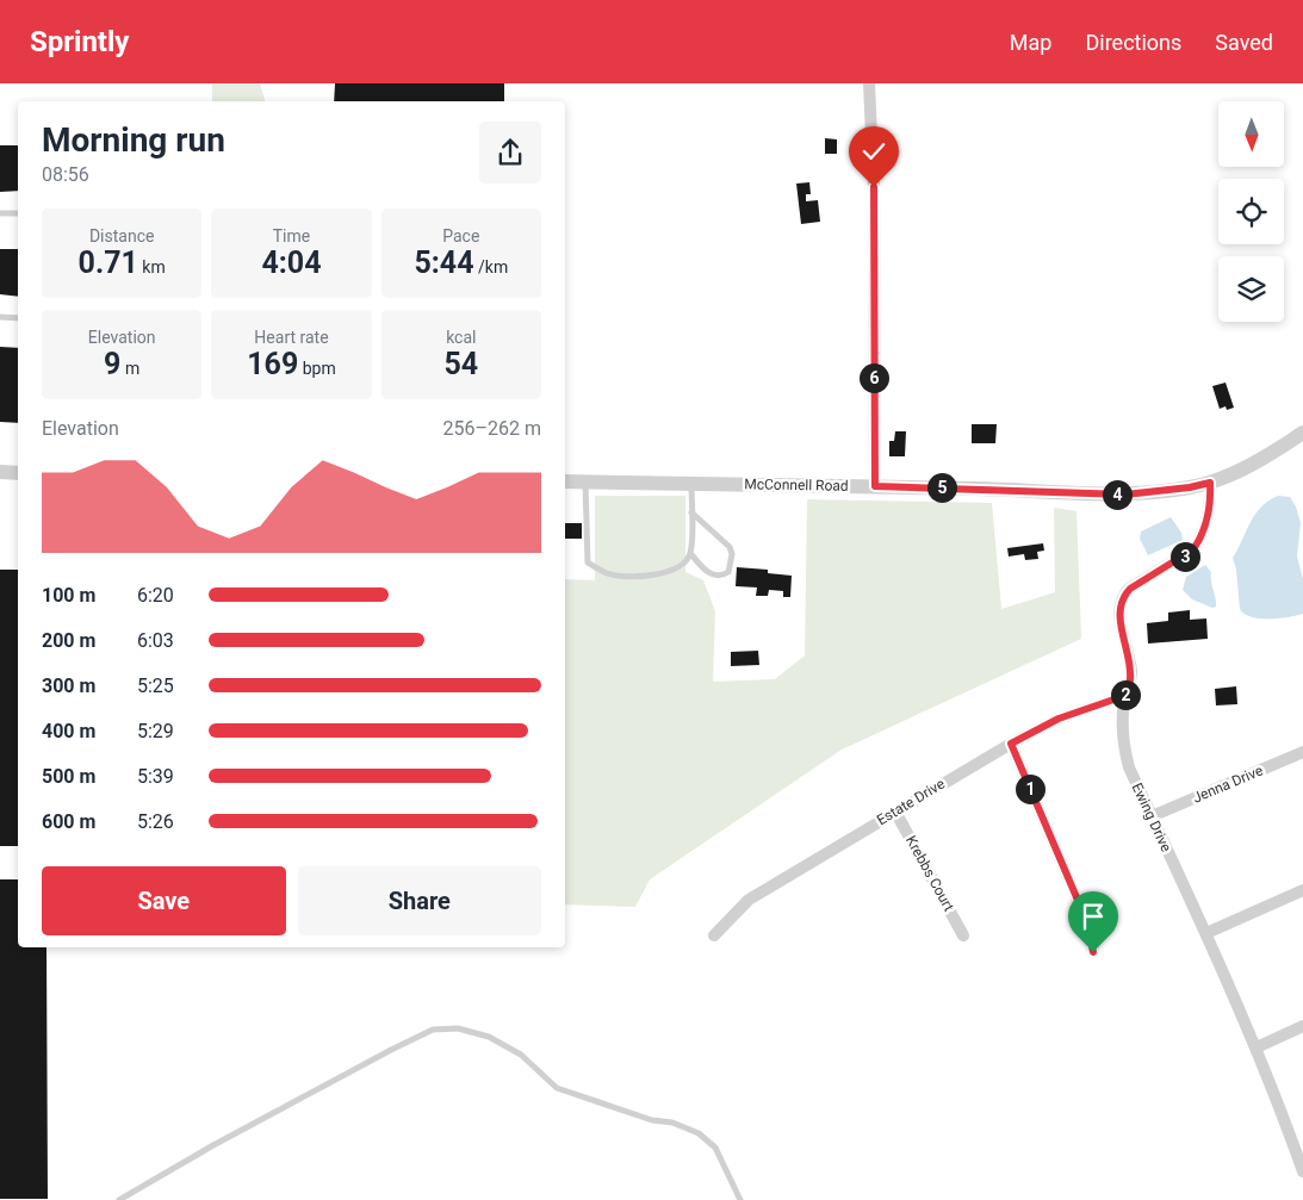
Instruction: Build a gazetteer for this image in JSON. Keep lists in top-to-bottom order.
{
  "streets": {
    "street": [
      "McConnell Road",
      "Jenna Drive",
      "Estate Drive",
      "Ewing Drive",
      "Krebbs Court"
    ]
  },
  "crossings": [
    ["McConnell Road", "Ewing Drive"],
    ["Jenna Drive", "Ewing Drive"],
    ["Estate Drive", "Ewing Drive"],
    ["Estate Drive", "Krebbs Court"]
  ],
  "north": "bottom",
  "page": {
    "header": "Sprintly",
    "nav": ["Map", "Directions", "Saved"],
    "heading": ["Morning run", "08:56"],
    "stats": [
      ["Distance", "0.71 km"],
      ["Time", "4:04"],
      ["Pace", "5:44 /km"],
      ["Elevation", "9 m"],
      ["Heart rate", "169 bpm"],
      ["kcal", "54"]
    ],
    "pins": [
      "6",
      "5",
      "4",
      "3",
      "2",
      "1"
    ],
    "chart": ["Elevation", "256–262 m"],
    "list": [
      {
        "name": "100 m",
        "note": "6:20"
      },
      {
        "name": "200 m",
        "note": "6:03"
      },
      {
        "name": "300 m",
        "note": "5:25"
      },
      {
        "name": "400 m",
        "note": "5:29"
      },
      {
        "name": "500 m",
        "note": "5:39"
      },
      {
        "name": "600 m",
        "note": "5:26"
      }
    ],
    "buttons": ["Save", "Share"]
  }
}
